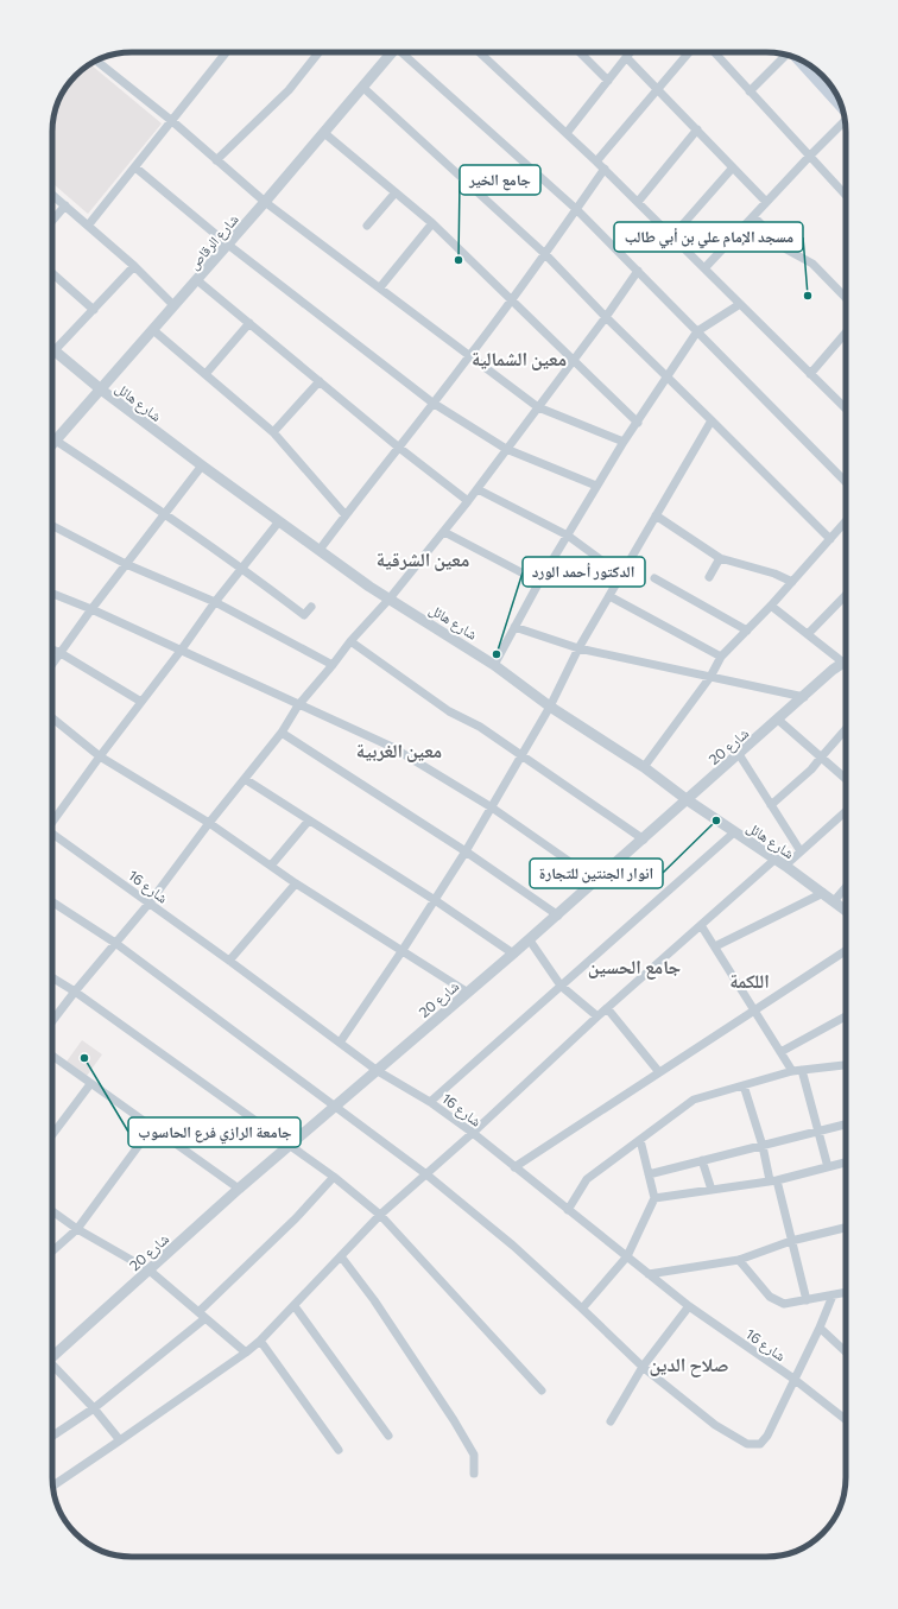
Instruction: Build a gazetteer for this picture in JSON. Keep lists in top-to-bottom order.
{
  "streets": {
    "street": [
      "شارع الرقاص",
      "شارع هائل",
      "شارع 20",
      "شارع 16"
    ]
  },
  "crossings": [
    ["شارع الرقاص", "شارع هائل"],
    ["شارع هائل", "شارع 20"],
    ["شارع 20", "شارع 16"]
  ],
  "districts": [
    "معين الشمالية",
    "معين الشرقية",
    "معين الغربية",
    "جامع الحسين",
    "اللكمة",
    "صلاح الدين"
  ],
  "places": [
    "جامع الخير",
    "مسجد الإمام علي بن أبي طالب",
    "الدكتور أحمد الورد",
    "انوار الجنتين للتجارة",
    "جامعة الرازي فرع الحاسوب"
  ]
}
